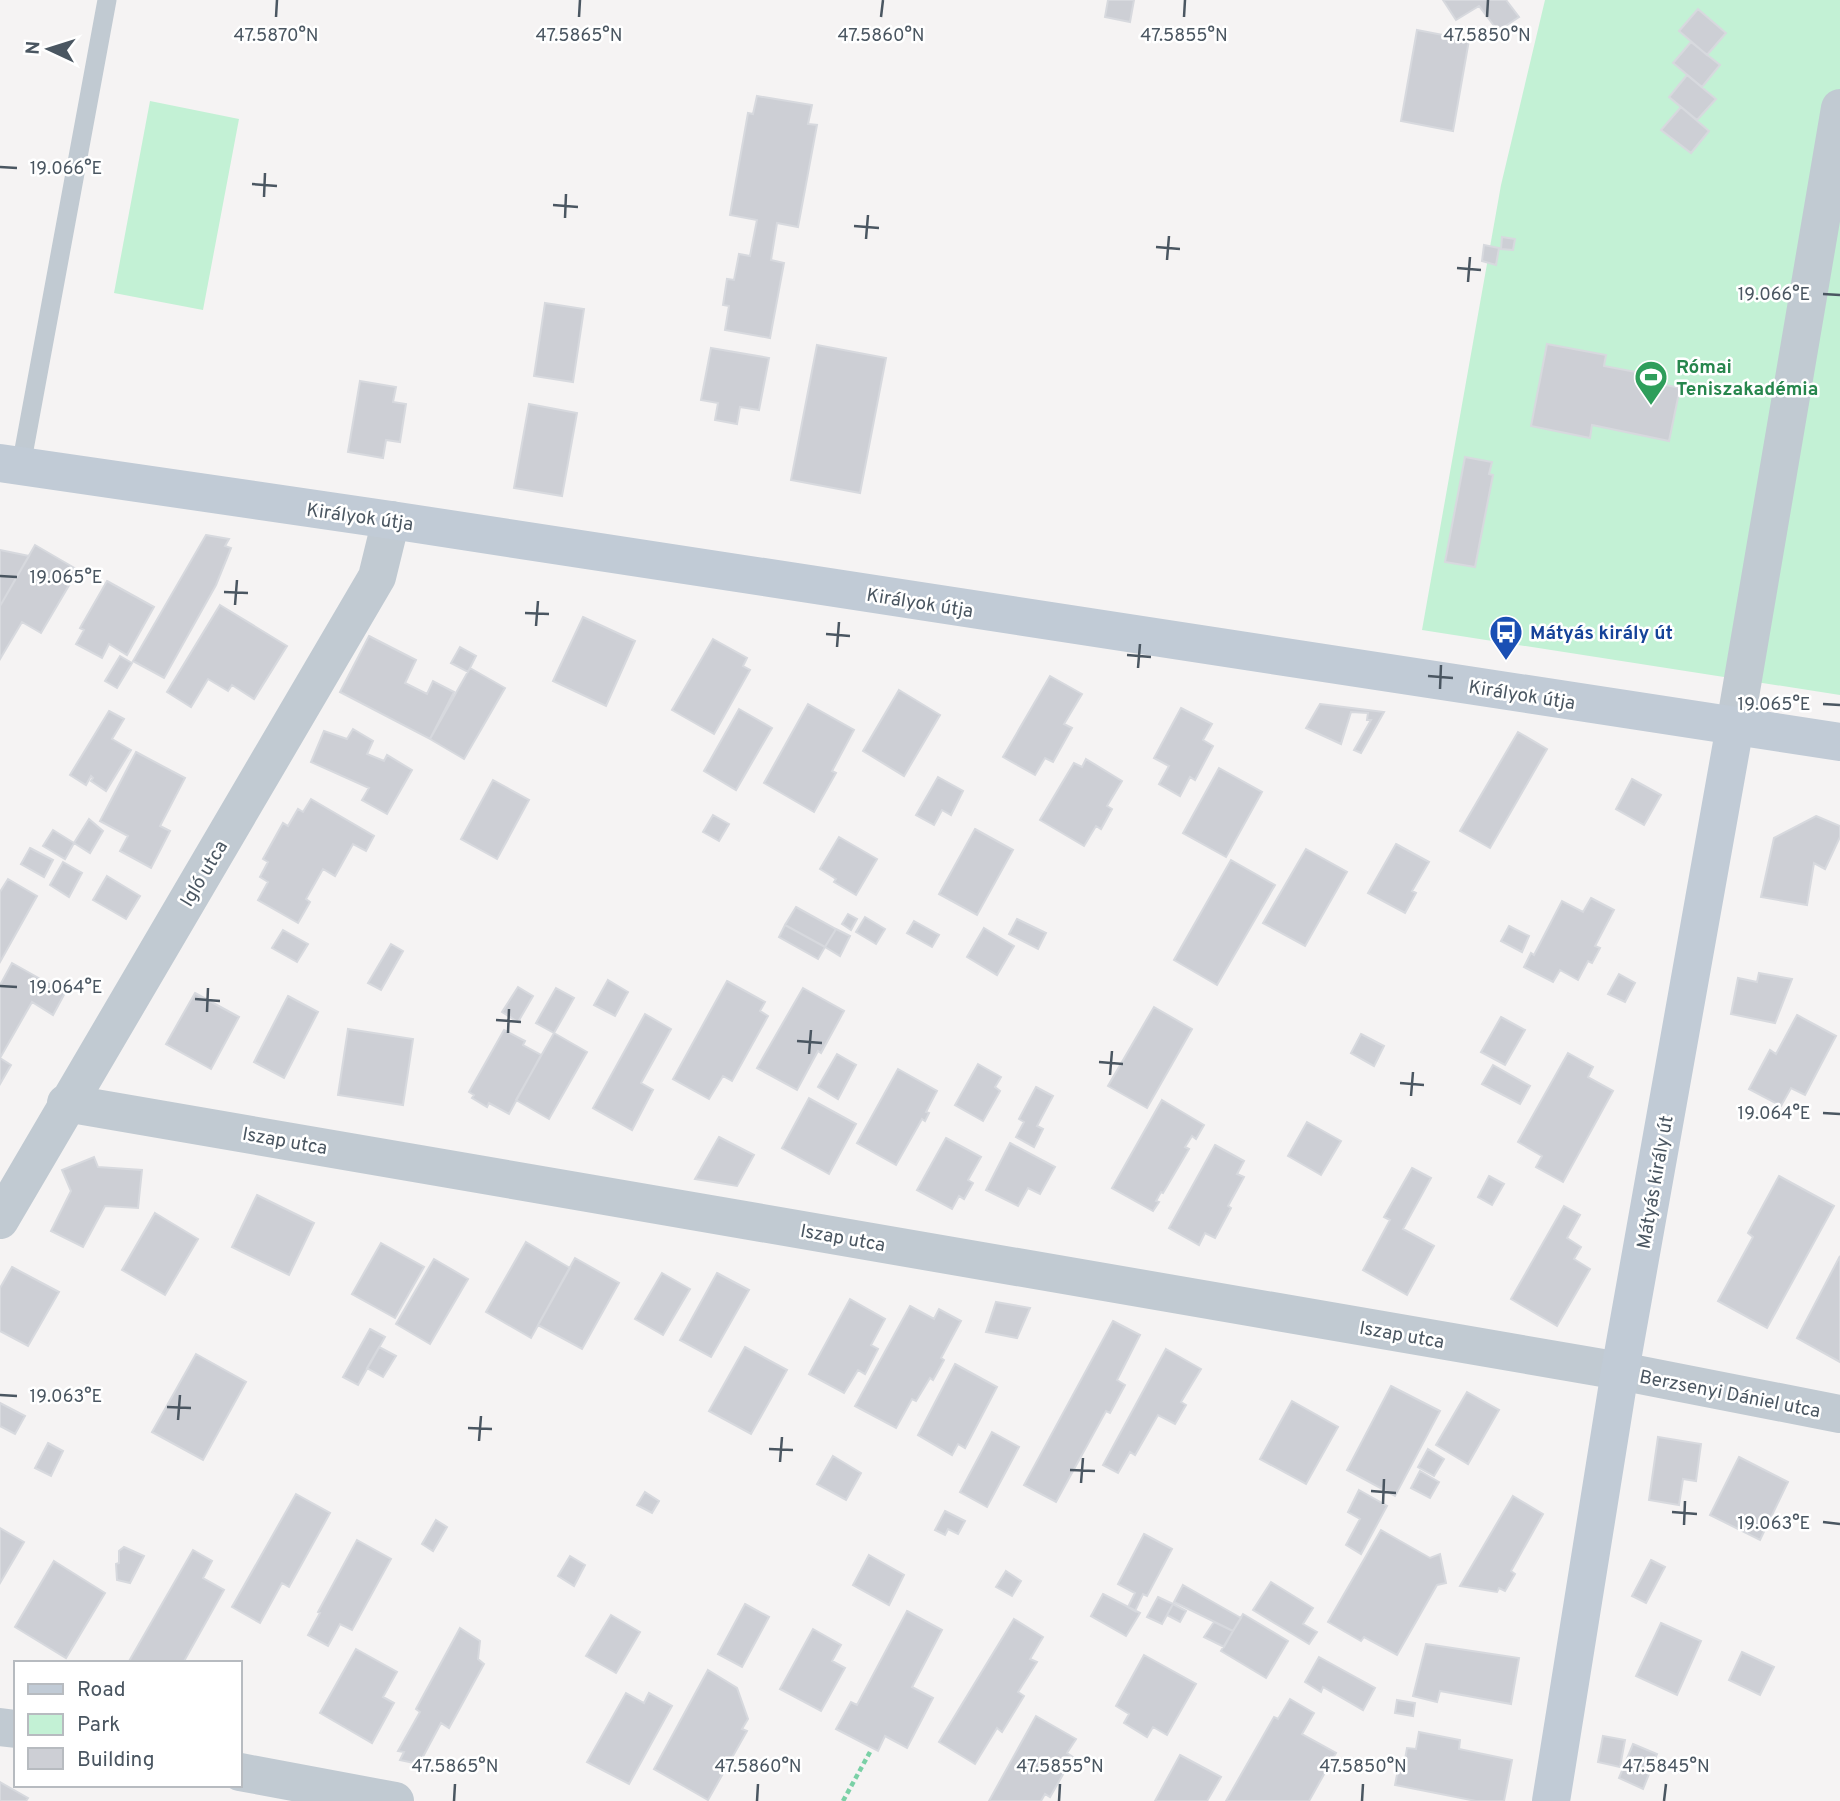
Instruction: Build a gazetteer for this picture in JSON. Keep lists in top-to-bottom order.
{
  "streets": {
    "street": [
      "Királyok útja",
      "Igló utca",
      "Iszap utca",
      "Mátyás király út",
      "Berzsenyi Dániel utca"
    ]
  },
  "crossings": [
    ["Királyok útja", "Igló utca"],
    ["Királyok útja", "Mátyás király út"],
    ["Igló utca", "Iszap utca"],
    ["Iszap utca", "Mátyás király út"],
    ["Iszap utca", "Berzsenyi Dániel utca"],
    ["Mátyás király út", "Berzsenyi Dániel utca"]
  ],
  "places": {
    "sports": ["Római Teniszakadémia"],
    "bus stop": ["Mátyás király út"]
  },
  "legend": ["Road", "Park", "Building"],
  "north": "left",
  "coordinates": [
    "47.5870°N",
    "47.5865°N",
    "47.5860°N",
    "47.5855°N",
    "47.5850°N",
    "19.066°E",
    "19.065°E",
    "19.064°E",
    "19.063°E",
    "47.5845°N"
  ]
}
